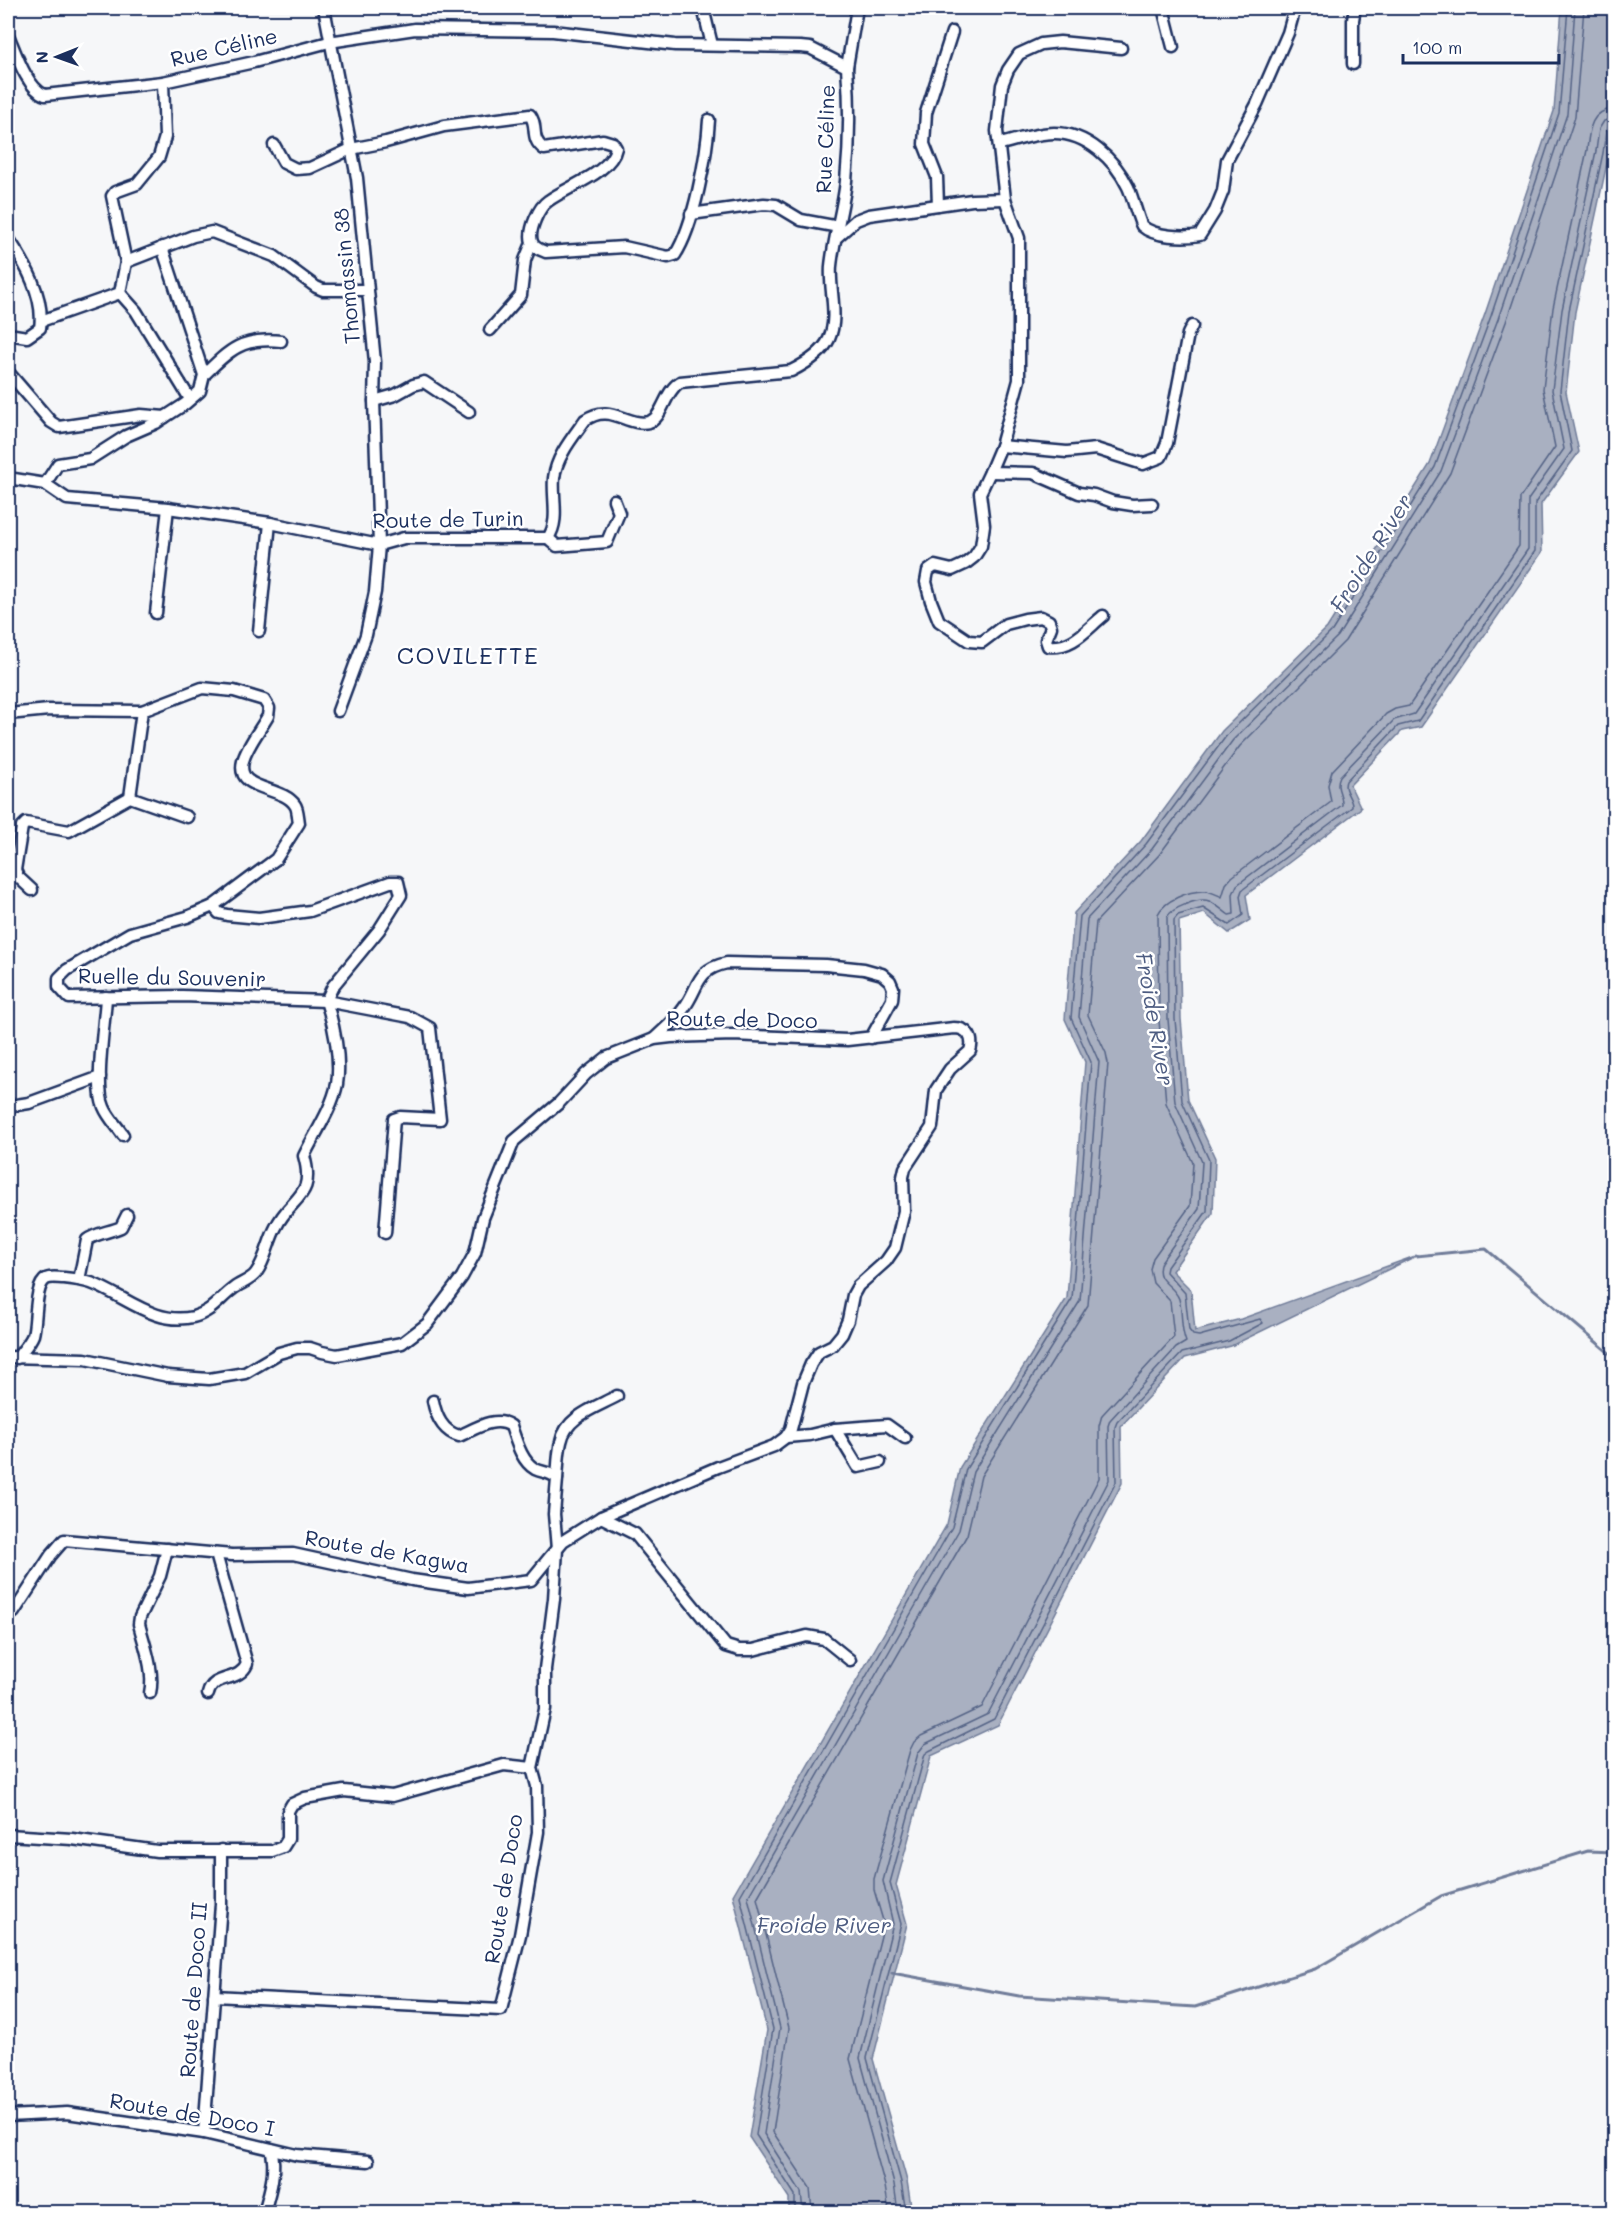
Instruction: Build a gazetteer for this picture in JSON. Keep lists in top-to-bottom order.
{
  "streets": {
    "street": [
      "Rue Céline",
      "Thomassin 38",
      "Route de Turin",
      "Ruelle du Souvenir",
      "Route de Doco",
      "Route de Kagwa",
      "Route de Doco II",
      "Route de Doco I"
    ]
  },
  "crossings": [
    ["Rue Céline", "Thomassin 38"],
    ["Rue Céline", "Route de Turin"],
    ["Thomassin 38", "Route de Turin"],
    ["Ruelle du Souvenir", "Route de Doco"],
    ["Route de Doco", "Route de Doco II"],
    ["Route de Doco II", "Route de Doco I"]
  ],
  "districts": ["COVILETTE"],
  "water": ["Froide River"],
  "scale_bar": "100 m",
  "north": "left"
}
